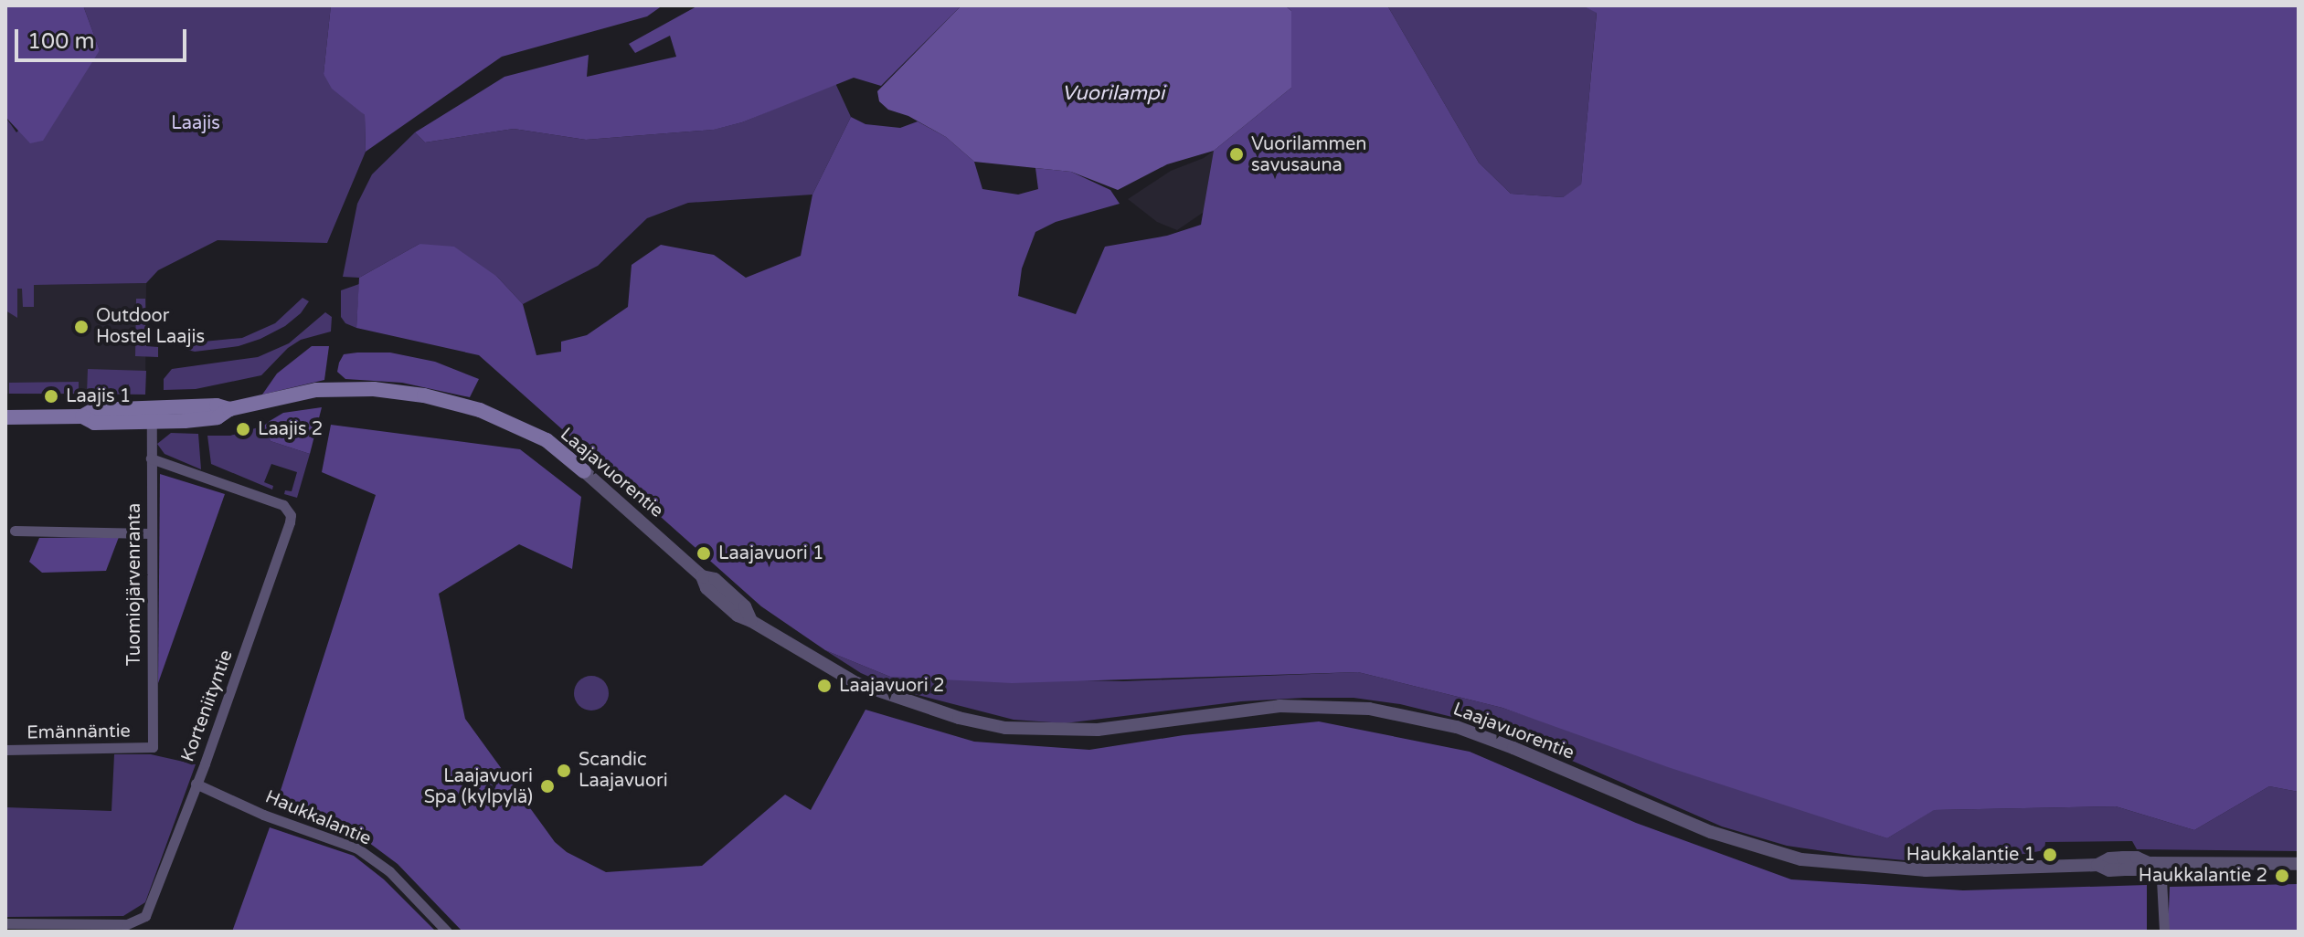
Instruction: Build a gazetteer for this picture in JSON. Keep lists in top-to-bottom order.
{
  "streets": {
    "main road": ["Laajavuorentie"],
    "street": [
      "Tuomiojärvenranta",
      "Korteniityntie",
      "Emännäntie",
      "Haukkalantie"
    ]
  },
  "crossings": [
    ["Laajavuorentie", "Tuomiojärvenranta"],
    ["Tuomiojärvenranta", "Korteniityntie"],
    ["Tuomiojärvenranta", "Emännäntie"],
    ["Korteniityntie", "Haukkalantie"]
  ],
  "water": ["Vuorilampi"],
  "parks": ["Laajis"],
  "places": [
    "Vuorilammen savusauna",
    "Outdoor Hostel Laajis",
    "Laajis 1",
    "Laajis 2",
    "Laajavuori 1",
    "Laajavuori 2",
    "Scandic Laajavuori",
    "Laajavuori Spa (kylpylä)",
    "Haukkalantie 1",
    "Haukkalantie 2"
  ],
  "scale_bar": "100 m"
}
